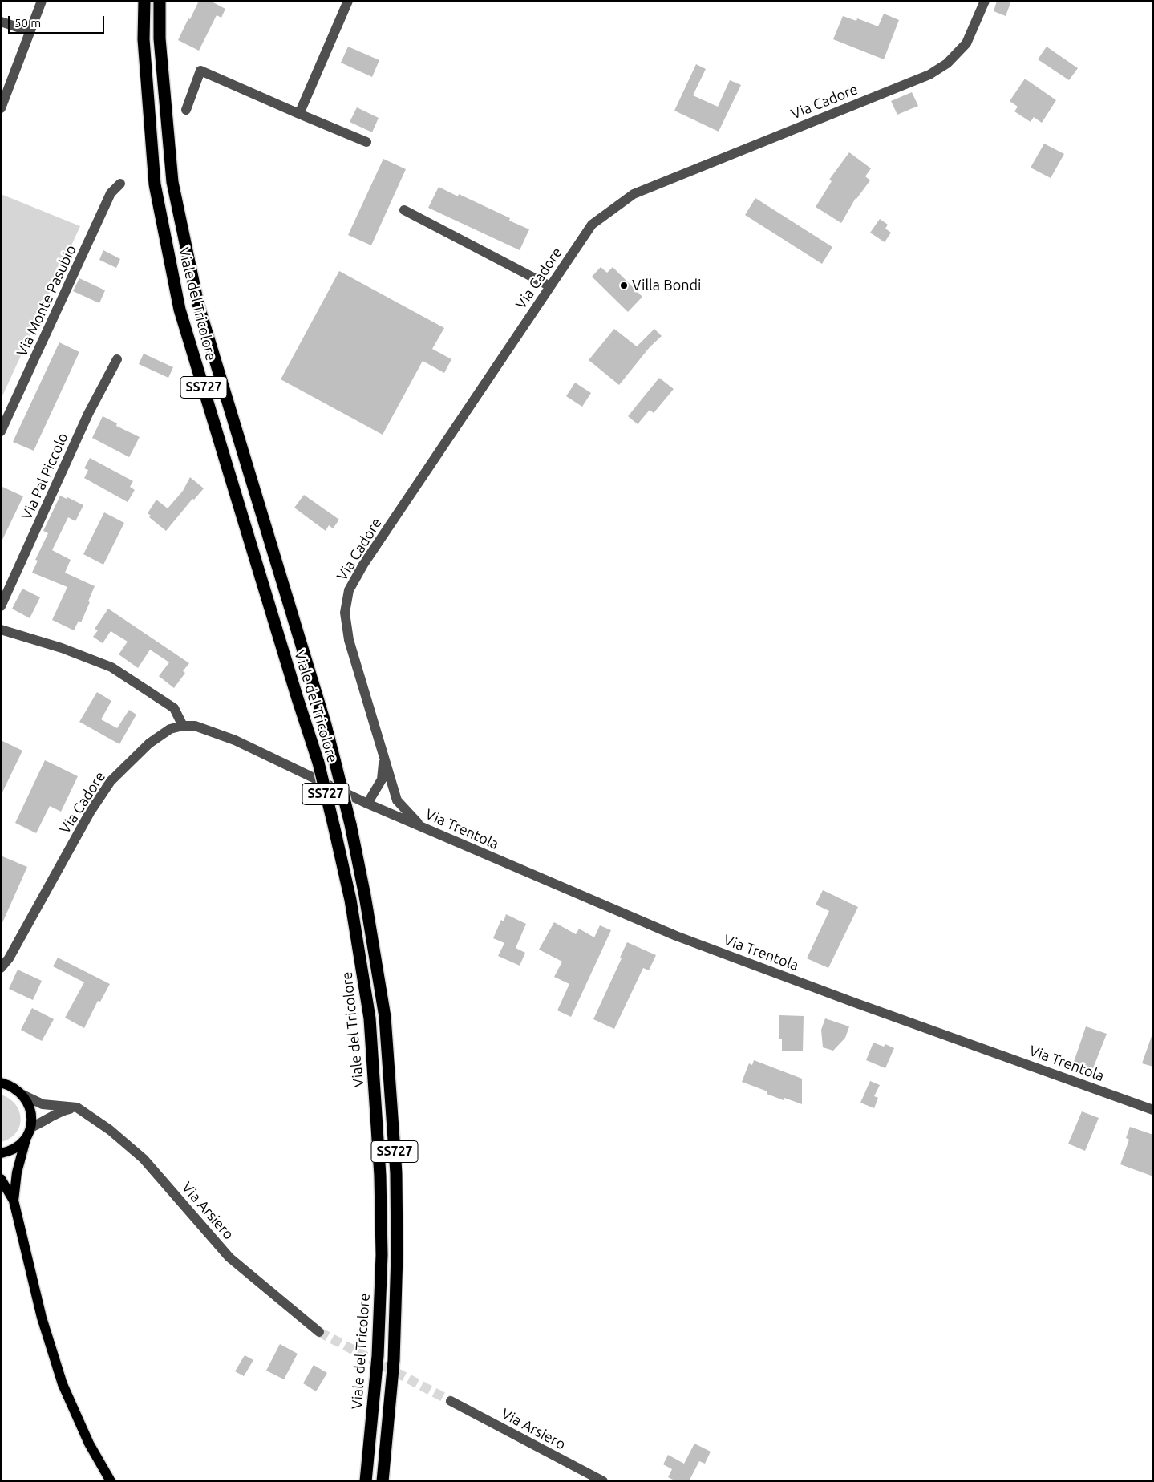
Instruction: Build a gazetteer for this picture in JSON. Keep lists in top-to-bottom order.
{
  "streets": {
    "highway": ["Viale del Tricolore", "SS727"],
    "street": [
      "Via Cadore",
      "Via Monte Pasubio",
      "Via Pal Piccolo",
      "Via Trentola",
      "Via Arsiero"
    ]
  },
  "crossings": [
    ["Via Cadore", "Via Trentola"]
  ],
  "places": ["Villa Bondi"],
  "scale_bar": "50 m"
}
